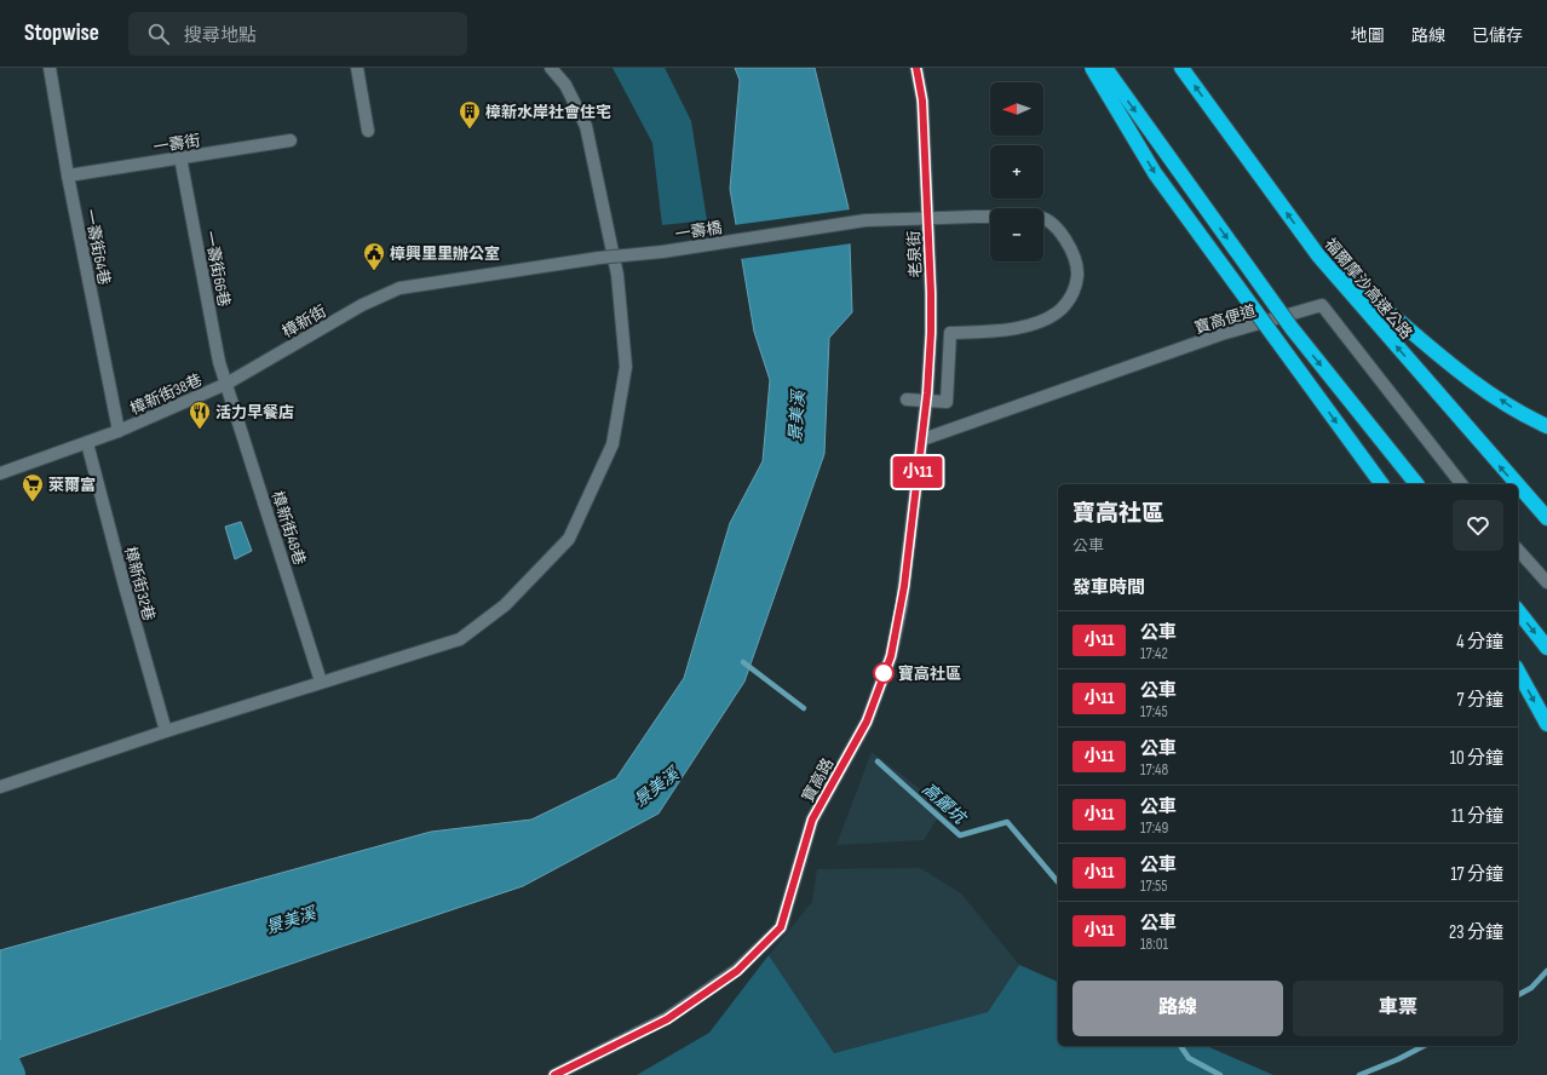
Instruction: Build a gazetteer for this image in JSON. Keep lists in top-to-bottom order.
{
  "streets": {
    "highway": ["福爾摩沙高速公路"],
    "street": [
      "一壽街",
      "一壽橋",
      "一壽街64巷",
      "老泉街",
      "一壽街66巷",
      "寶高便道",
      "樟新街",
      "樟新街38巷",
      "樟新街48巷",
      "樟新街32巷",
      "寶高路"
    ]
  },
  "crossings": [
    ["一壽街", "一壽街64巷"],
    ["一壽街", "一壽街66巷"],
    ["一壽橋", "樟新街"],
    ["一壽街64巷", "樟新街38巷"],
    ["老泉街", "寶高便道"],
    ["老泉街", "寶高路"],
    ["一壽街66巷", "樟新街"],
    ["一壽街66巷", "樟新街38巷"],
    ["一壽街66巷", "樟新街48巷"],
    ["寶高便道", "寶高路"],
    ["樟新街", "樟新街38巷"],
    ["樟新街", "樟新街48巷"],
    ["樟新街38巷", "樟新街48巷"]
  ],
  "water": ["景美溪", "高麗坑"],
  "places": {
    "building": ["樟新水岸社會住宅"],
    "public building": ["樟興里里辦公室"],
    "restaurant": ["活力早餐店"],
    "supermarket": ["萊爾富"],
    "other": ["寶高社區"]
  },
  "lines": ["bus line 小11"],
  "north": "left",
  "page": {
    "header": "Stopwise",
    "search": "搜尋地點",
    "nav": ["地圖", "路線", "已儲存"],
    "on_map": "小11",
    "map_buttons": ["+", "−"],
    "heading": [
      ["寶高社區", "公車"],
      "發車時間"
    ],
    "list": [
      {
        "mark": "小11",
        "name": "公車",
        "note": "17:42",
        "value": "4 分鐘"
      },
      {
        "mark": "小11",
        "name": "公車",
        "note": "17:45",
        "value": "7 分鐘"
      },
      {
        "mark": "小11",
        "name": "公車",
        "note": "17:48",
        "value": "10 分鐘"
      },
      {
        "mark": "小11",
        "name": "公車",
        "note": "17:49",
        "value": "11 分鐘"
      },
      {
        "mark": "小11",
        "name": "公車",
        "note": "17:55",
        "value": "17 分鐘"
      },
      {
        "mark": "小11",
        "name": "公車",
        "note": "18:01",
        "value": "23 分鐘"
      }
    ],
    "buttons": ["路線", "車票"]
  }
}
